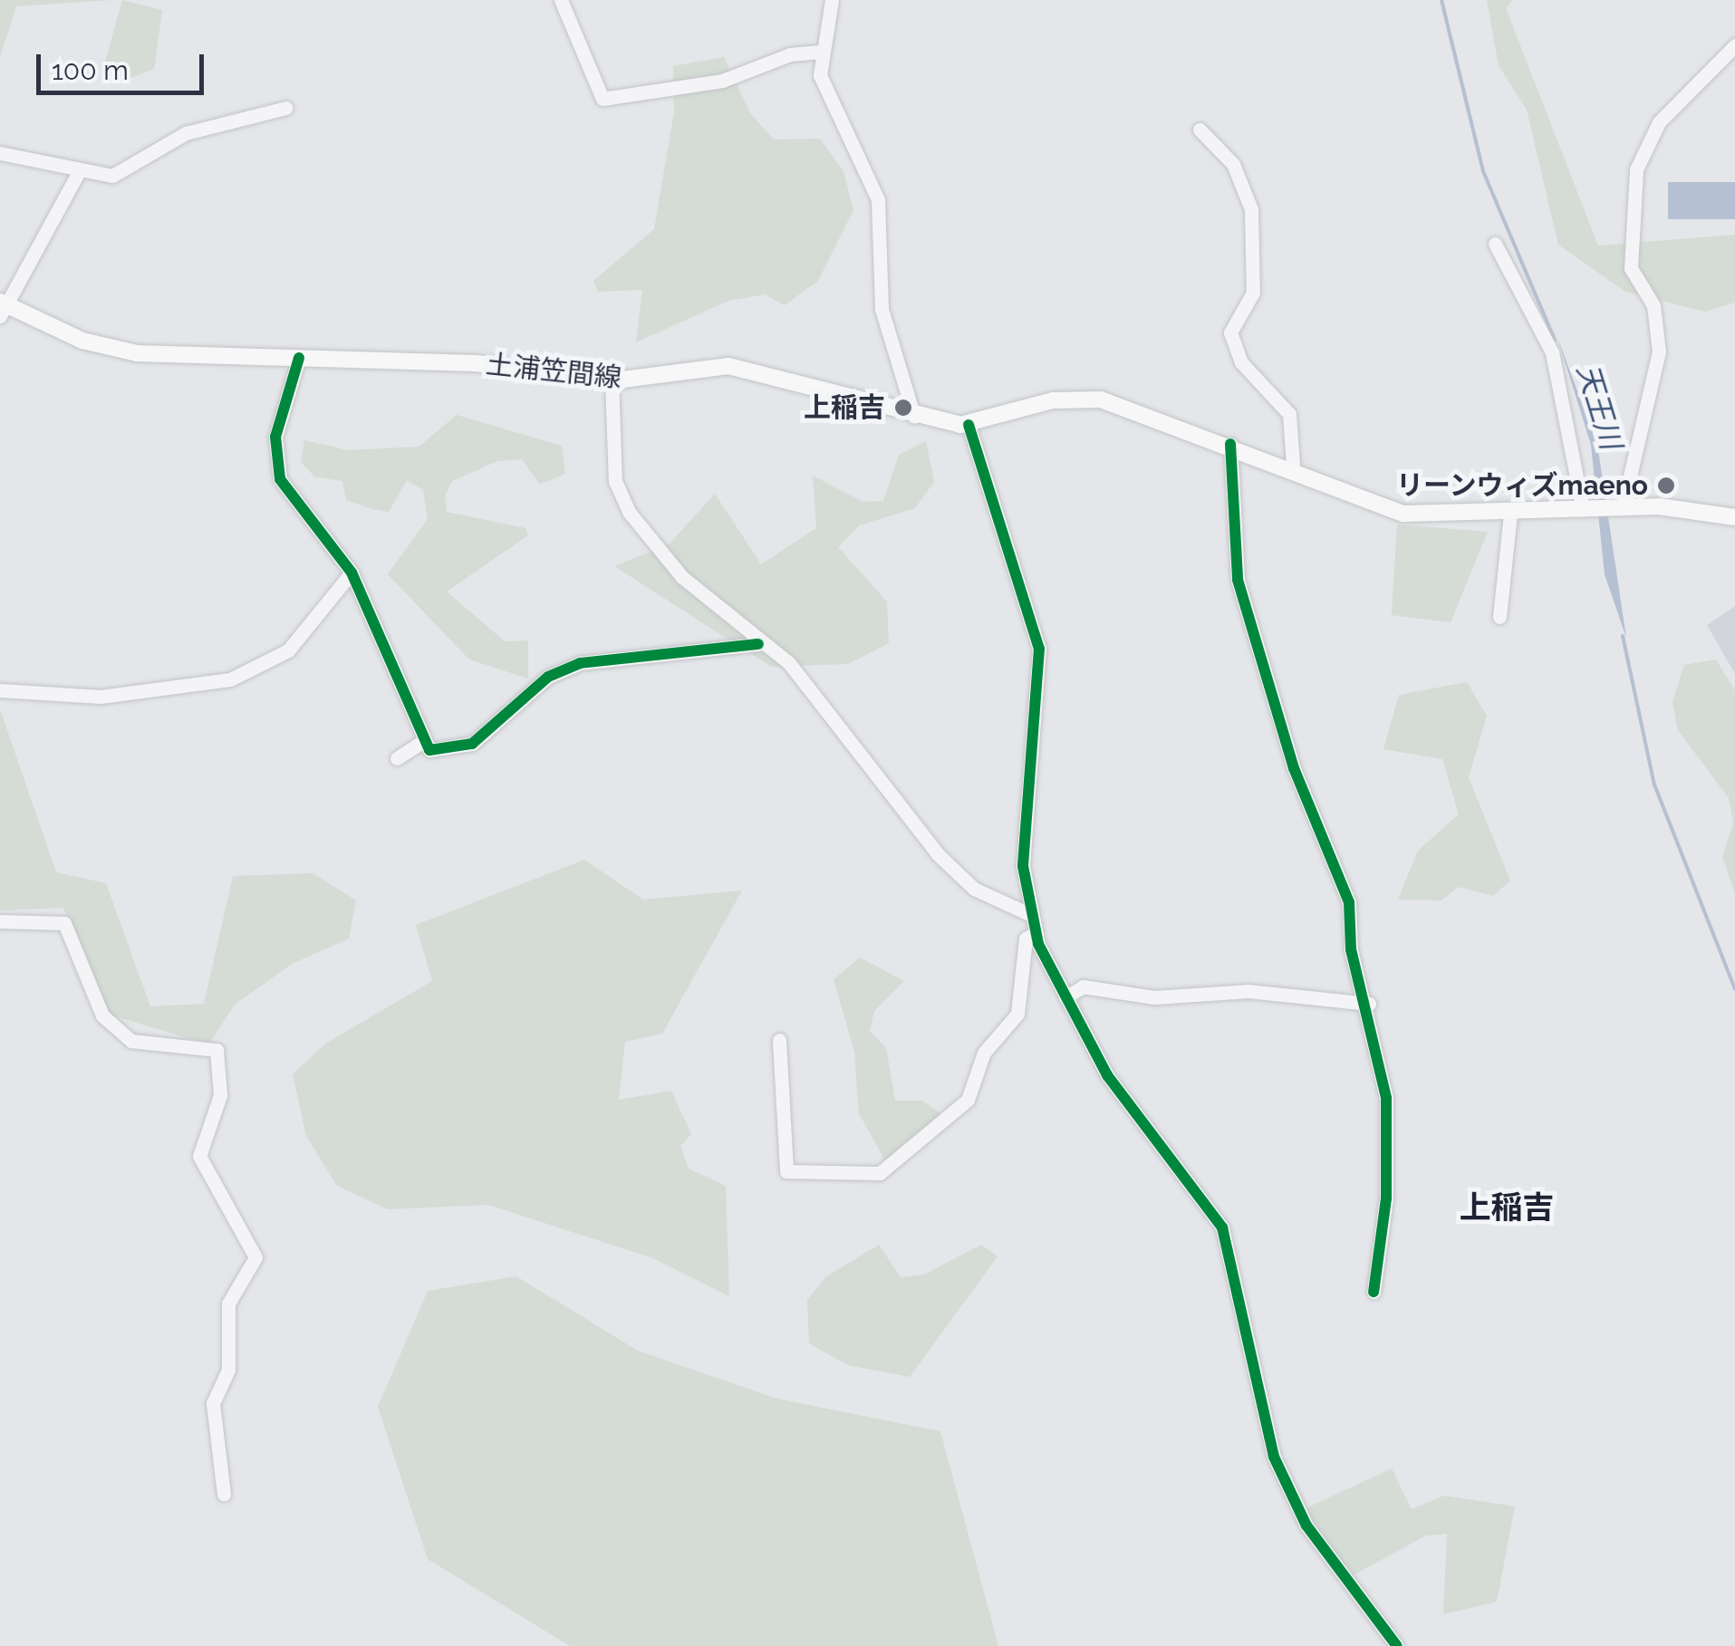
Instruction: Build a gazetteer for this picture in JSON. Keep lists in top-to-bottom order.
{
  "streets": {
    "main road": ["土浦笠間線"]
  },
  "districts": ["上稲吉"],
  "water": ["天王川"],
  "places": ["上稲吉", "リーンウィズmaeno"],
  "scale_bar": "100 m"
}
